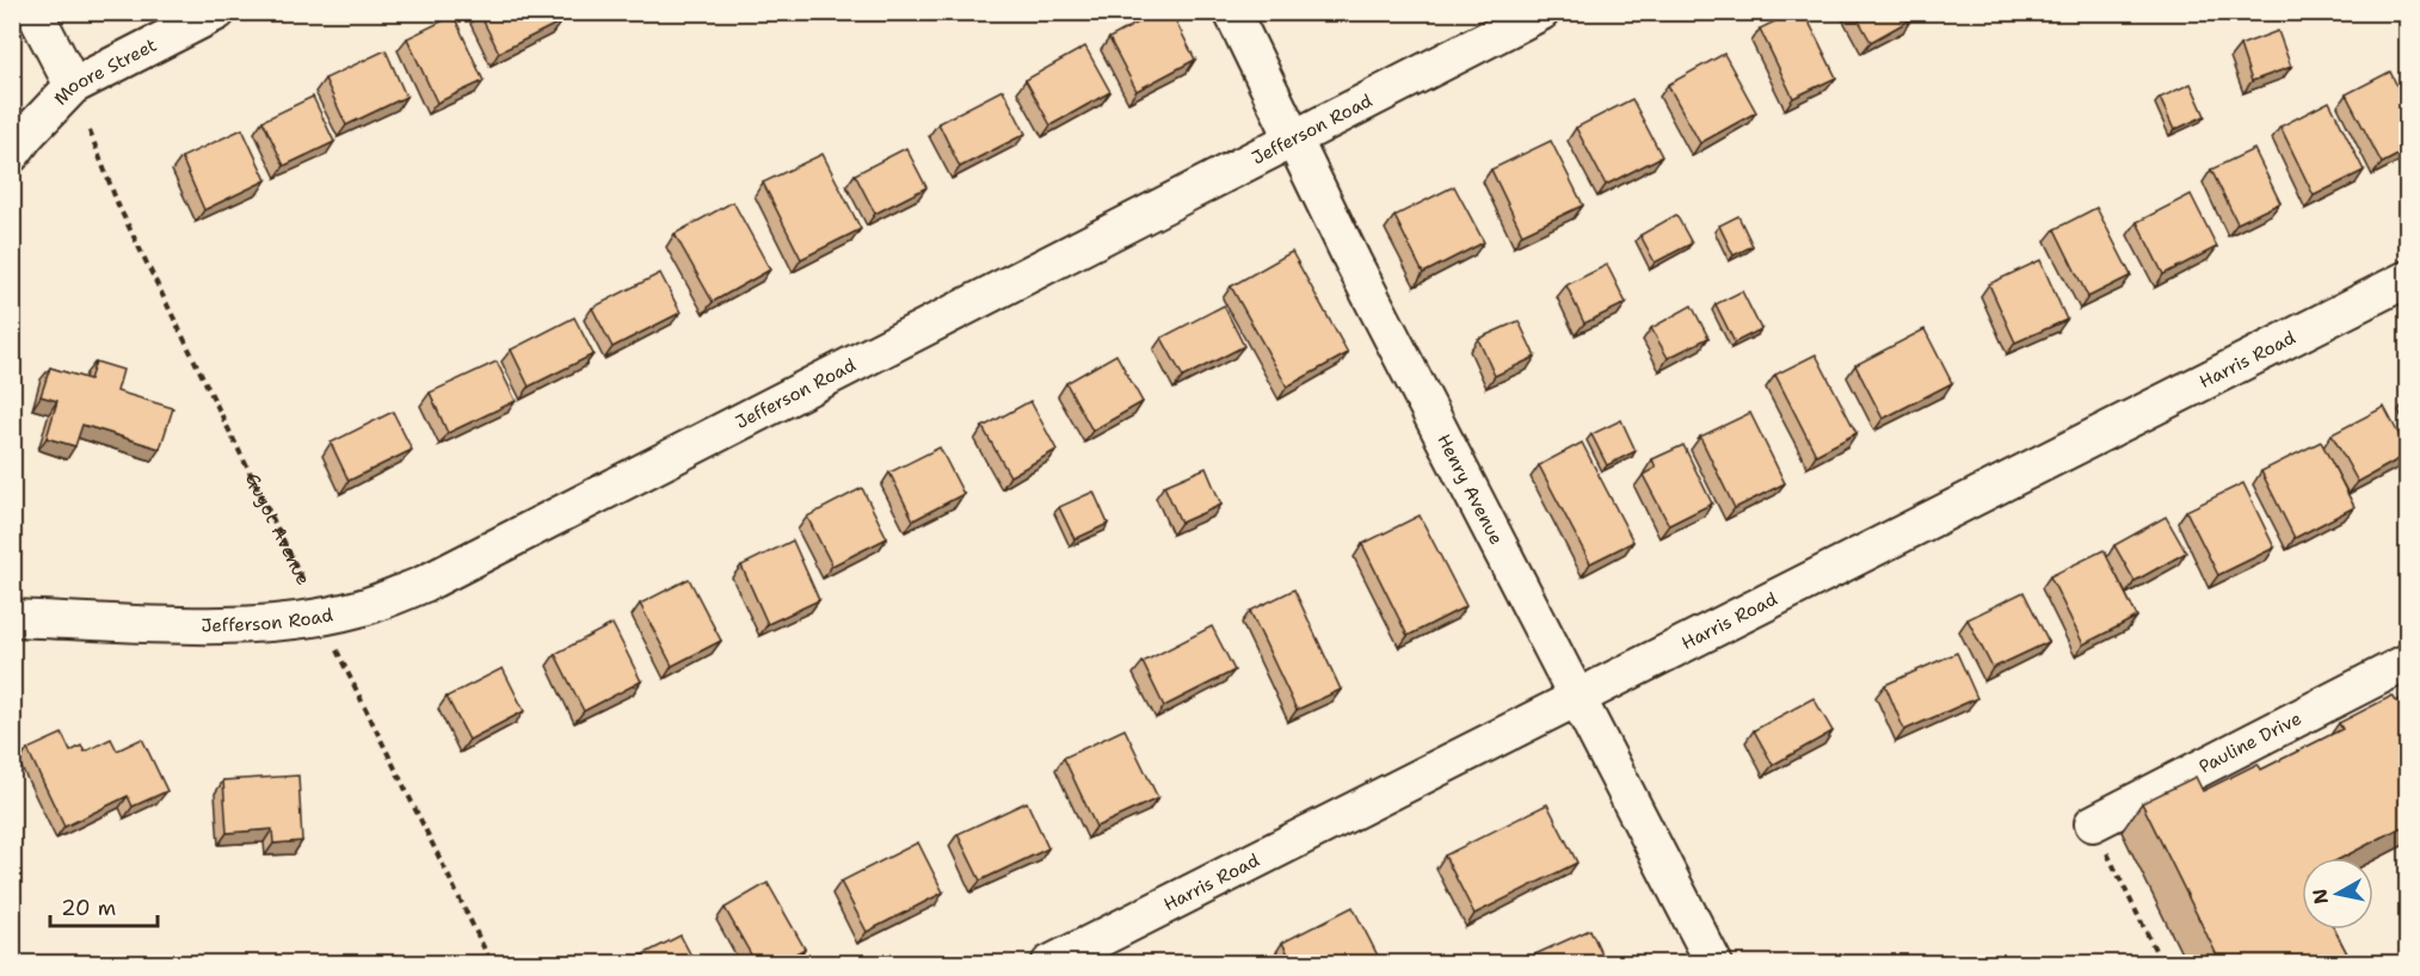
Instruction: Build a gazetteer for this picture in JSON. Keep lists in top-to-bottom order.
{
  "streets": {
    "street": [
      "Moore Street",
      "Jefferson Road",
      "Harris Road",
      "Henry Avenue",
      "Pauline Drive"
    ],
    "path": ["Guyot Avenue"]
  },
  "crossings": [
    ["Jefferson Road", "Henry Avenue"],
    ["Jefferson Road", "Guyot Avenue"],
    ["Harris Road", "Henry Avenue"]
  ],
  "scale_bar": "20 m",
  "north": "left"
}
